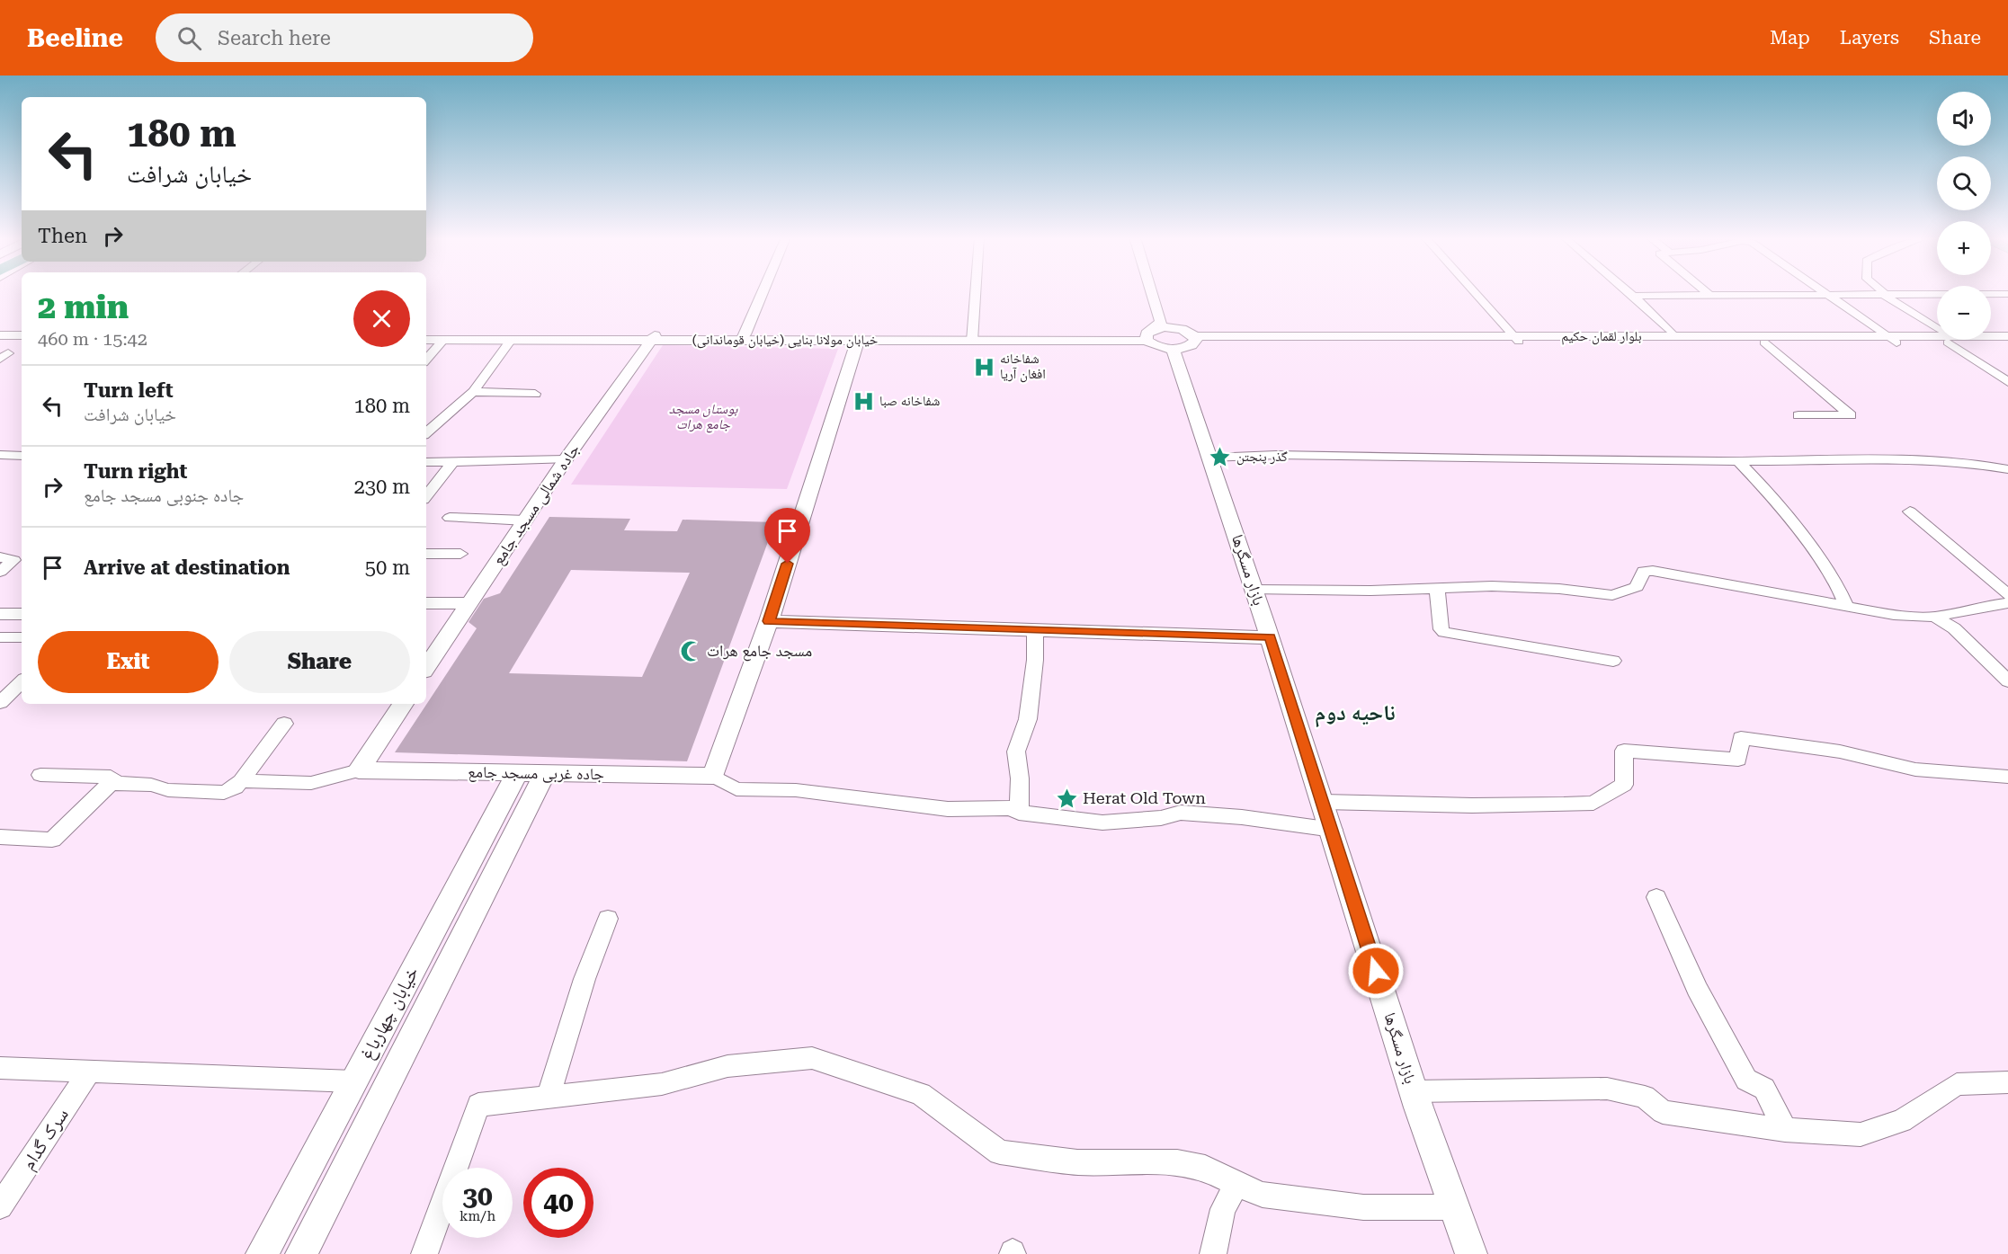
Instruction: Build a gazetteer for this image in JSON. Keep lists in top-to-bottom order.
{
  "streets": {
    "street": [
      "بلوار لقمان حکیم",
      "خیابان مولانا بنایی (خیابان قوماندانی)",
      "جاده شمالی مسجد جامع",
      "بازار مسگرها",
      "جاده غربی مسجد جامع",
      "خیابان چهارباغ",
      "سرک گدام"
    ]
  },
  "crossings": [
    ["خیابان مولانا بنایی (خیابان قوماندانی)", "جاده شمالی مسجد جامع"],
    ["خیابان مولانا بنایی (خیابان قوماندانی)", "بازار مسگرها"],
    ["جاده غربی مسجد جامع", "خیابان چهارباغ"]
  ],
  "districts": ["ناحیه دوم"],
  "parks": ["بوستان مسجد جامع هرات"],
  "places": {
    "hospital": ["شفاخانه افغان آریا", "شفاخانه صبا"],
    "place": ["گذر پنجتن", "Herat Old Town"],
    "mosque": ["مسجد جامع هرات"]
  },
  "page": {
    "header": "Beeline",
    "search": "Search here",
    "nav": ["Map", "Layers", "Share"],
    "map_buttons": ["+", "−"],
    "turn": ["180 m", "خیابان شرافت"],
    "then": "Then",
    "heading": ["2 min", "460 m · 15:42"],
    "list": [
      {
        "name": "Turn left",
        "note": "خیابان شرافت",
        "value": "180 m"
      },
      {
        "name": "Turn right",
        "note": "جاده جنوبی مسجد جامع",
        "value": "230 m"
      },
      {
        "name": "Arrive at destination",
        "value": "50 m"
      }
    ],
    "buttons": ["Exit", "Share"],
    "speed": "30 km/h",
    "limit": "40"
  }
}
